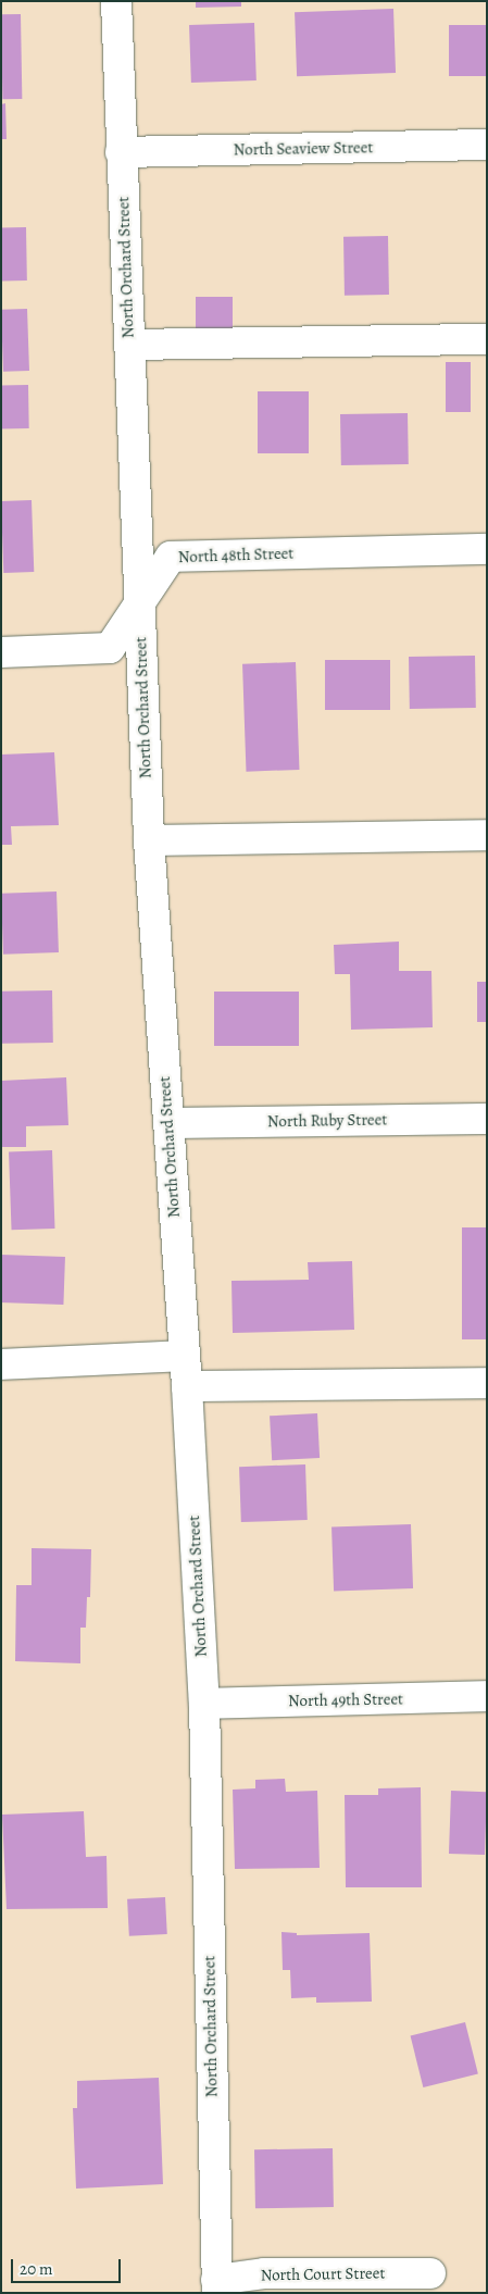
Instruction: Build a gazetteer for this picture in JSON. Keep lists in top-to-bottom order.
{
  "streets": {
    "street": [
      "North Seaview Street",
      "North Orchard Street",
      "North 48th Street",
      "North Ruby Street",
      "North 49th Street",
      "North Court Street"
    ]
  },
  "crossings": [
    ["North Seaview Street", "North Orchard Street"],
    ["North Orchard Street", "North 48th Street"],
    ["North Orchard Street", "North Ruby Street"],
    ["North Orchard Street", "North 49th Street"],
    ["North Orchard Street", "North Court Street"]
  ],
  "scale_bar": "20 m"
}
